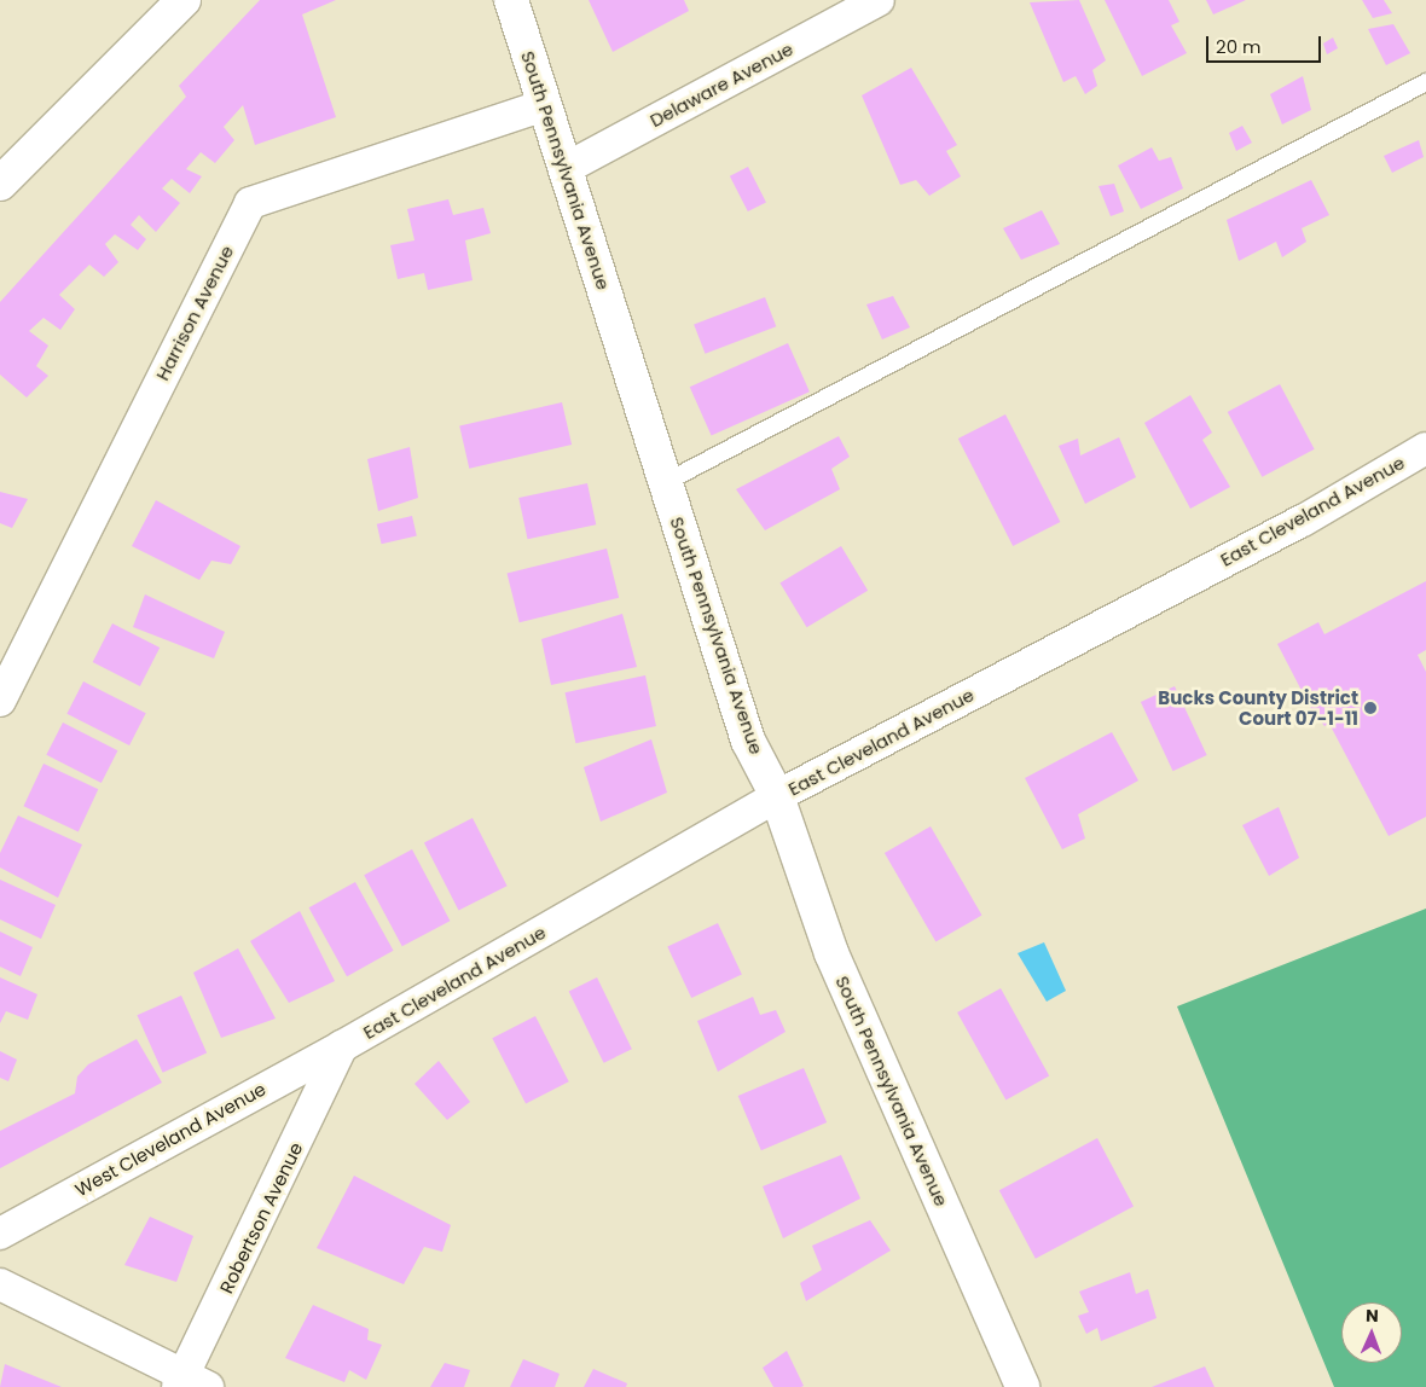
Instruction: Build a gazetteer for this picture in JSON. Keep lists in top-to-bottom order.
{
  "streets": {
    "main road": ["South Pennsylvania Avenue"],
    "street": [
      "Delaware Avenue",
      "Harrison Avenue",
      "East Cleveland Avenue",
      "West Cleveland Avenue",
      "Robertson Avenue"
    ]
  },
  "crossings": [
    ["Delaware Avenue", "South Pennsylvania Avenue"],
    ["South Pennsylvania Avenue", "Harrison Avenue"],
    ["South Pennsylvania Avenue", "East Cleveland Avenue"],
    ["East Cleveland Avenue", "West Cleveland Avenue"],
    ["East Cleveland Avenue", "Robertson Avenue"],
    ["West Cleveland Avenue", "Robertson Avenue"]
  ],
  "places": ["Bucks County District Court 07-1-11"],
  "scale_bar": "20 m",
  "north": "top"
}
